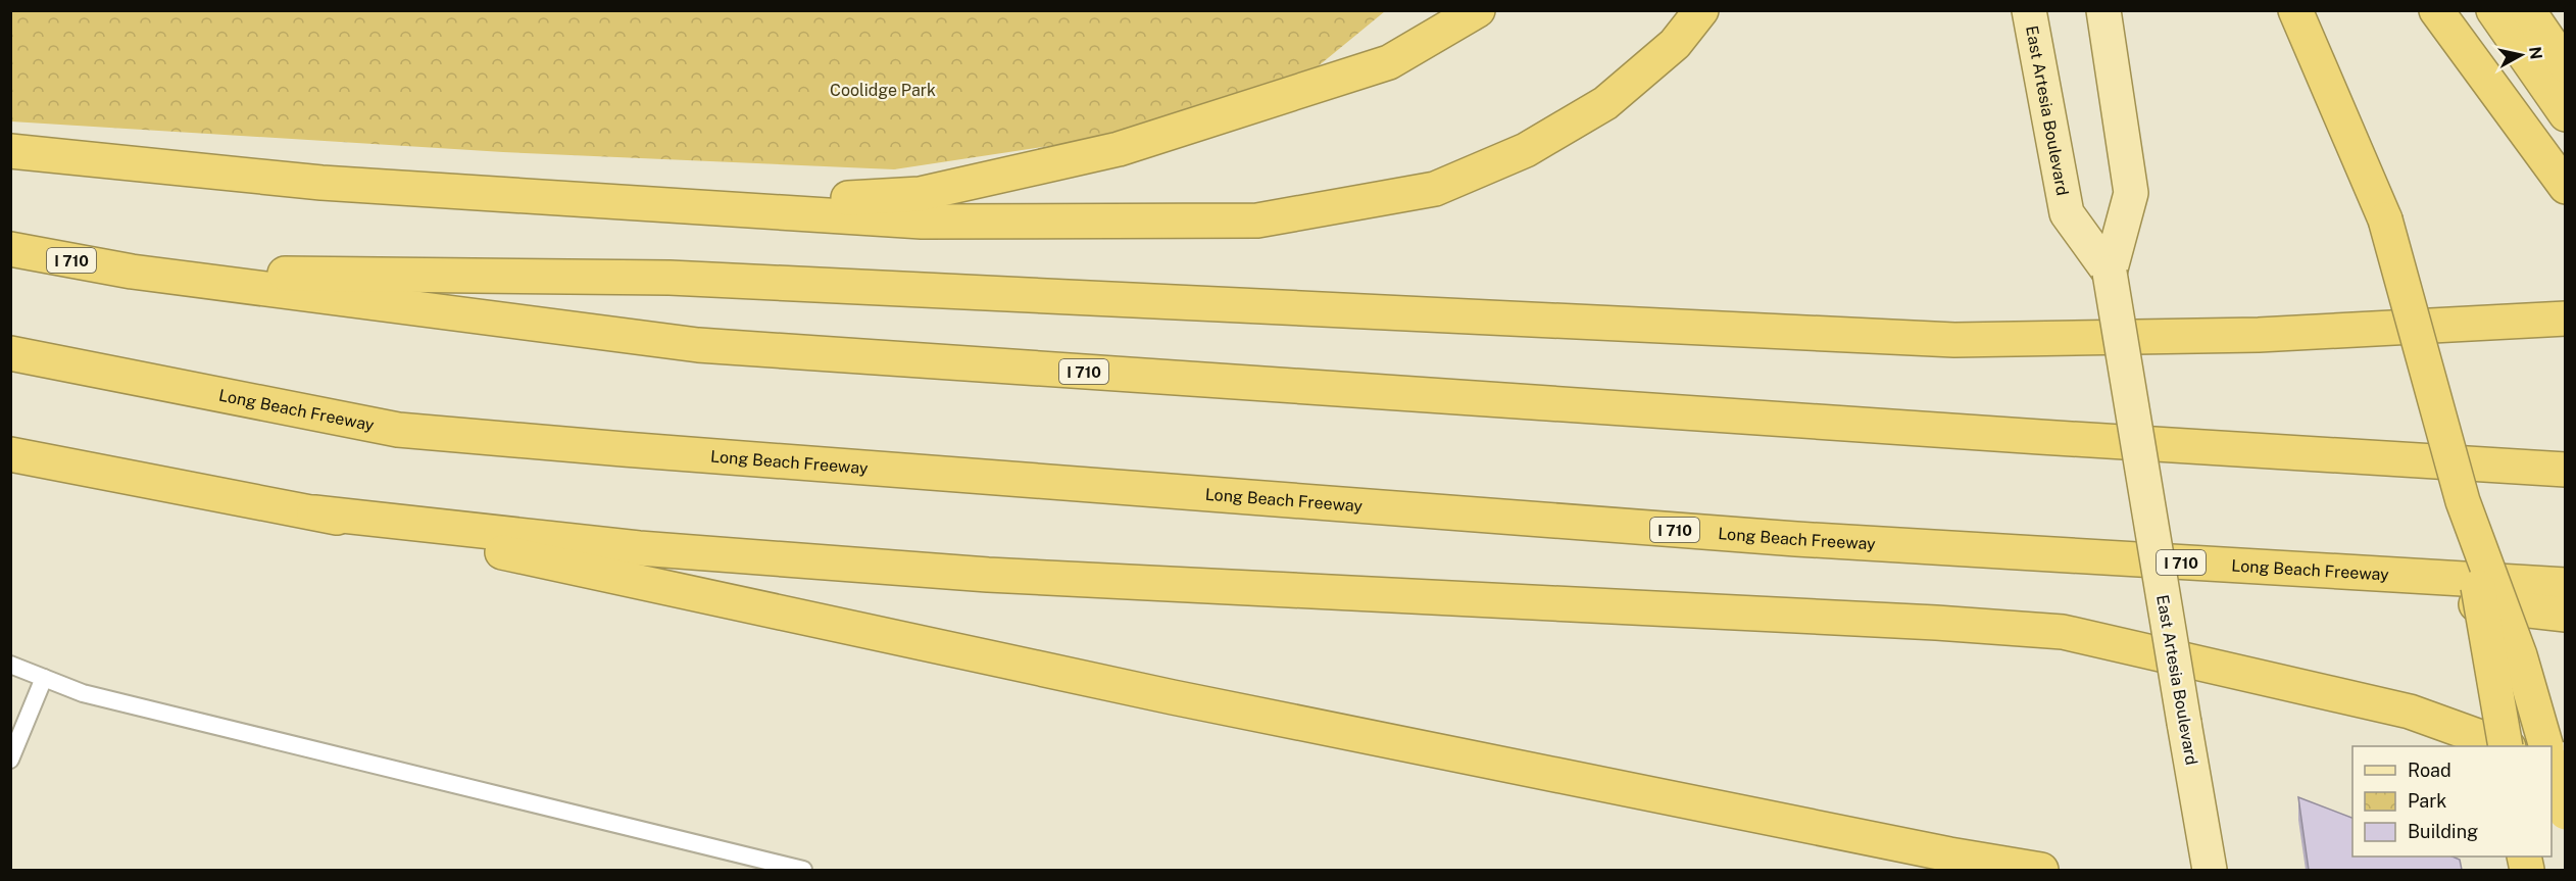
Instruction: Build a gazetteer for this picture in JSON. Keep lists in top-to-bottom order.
{
  "streets": {
    "highway": ["I 710", "Long Beach Freeway"],
    "main road": ["East Artesia Boulevard"]
  },
  "parks": ["Coolidge Park"],
  "legend": ["Road", "Park", "Building"],
  "north": "right"
}
